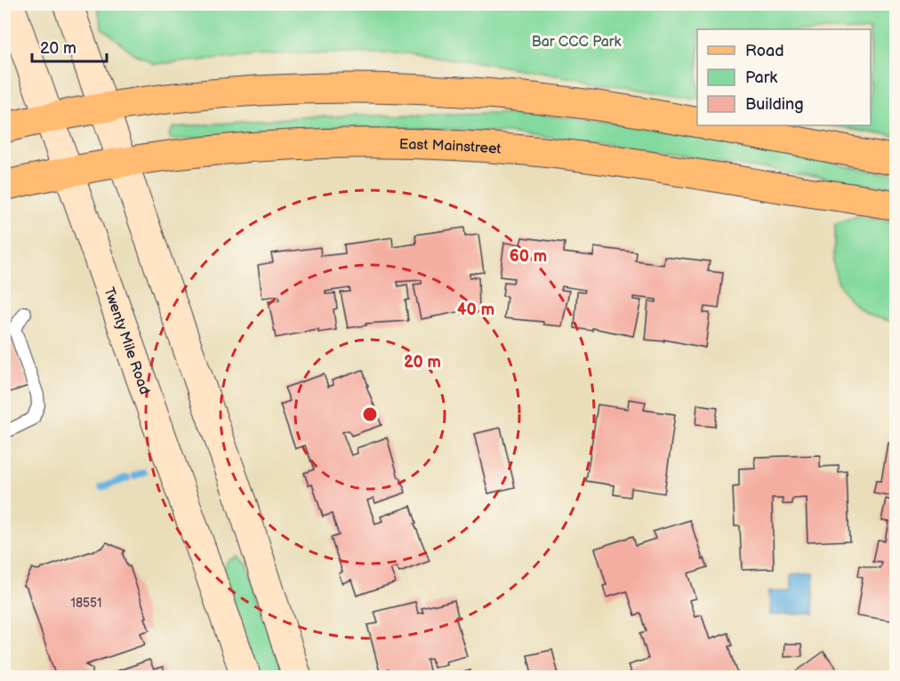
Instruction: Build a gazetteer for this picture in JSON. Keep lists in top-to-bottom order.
{
  "streets": {
    "main road": ["East Mainstreet", "Twenty Mile Road"]
  },
  "crossings": [
    ["East Mainstreet", "Twenty Mile Road"]
  ],
  "parks": ["Bar CCC Park"],
  "house_numbers": ["18551"],
  "legend": ["Road", "Park", "Building"],
  "scale_bar": "20 m",
  "rings": ["60 m", "40 m", "20 m"]
}
